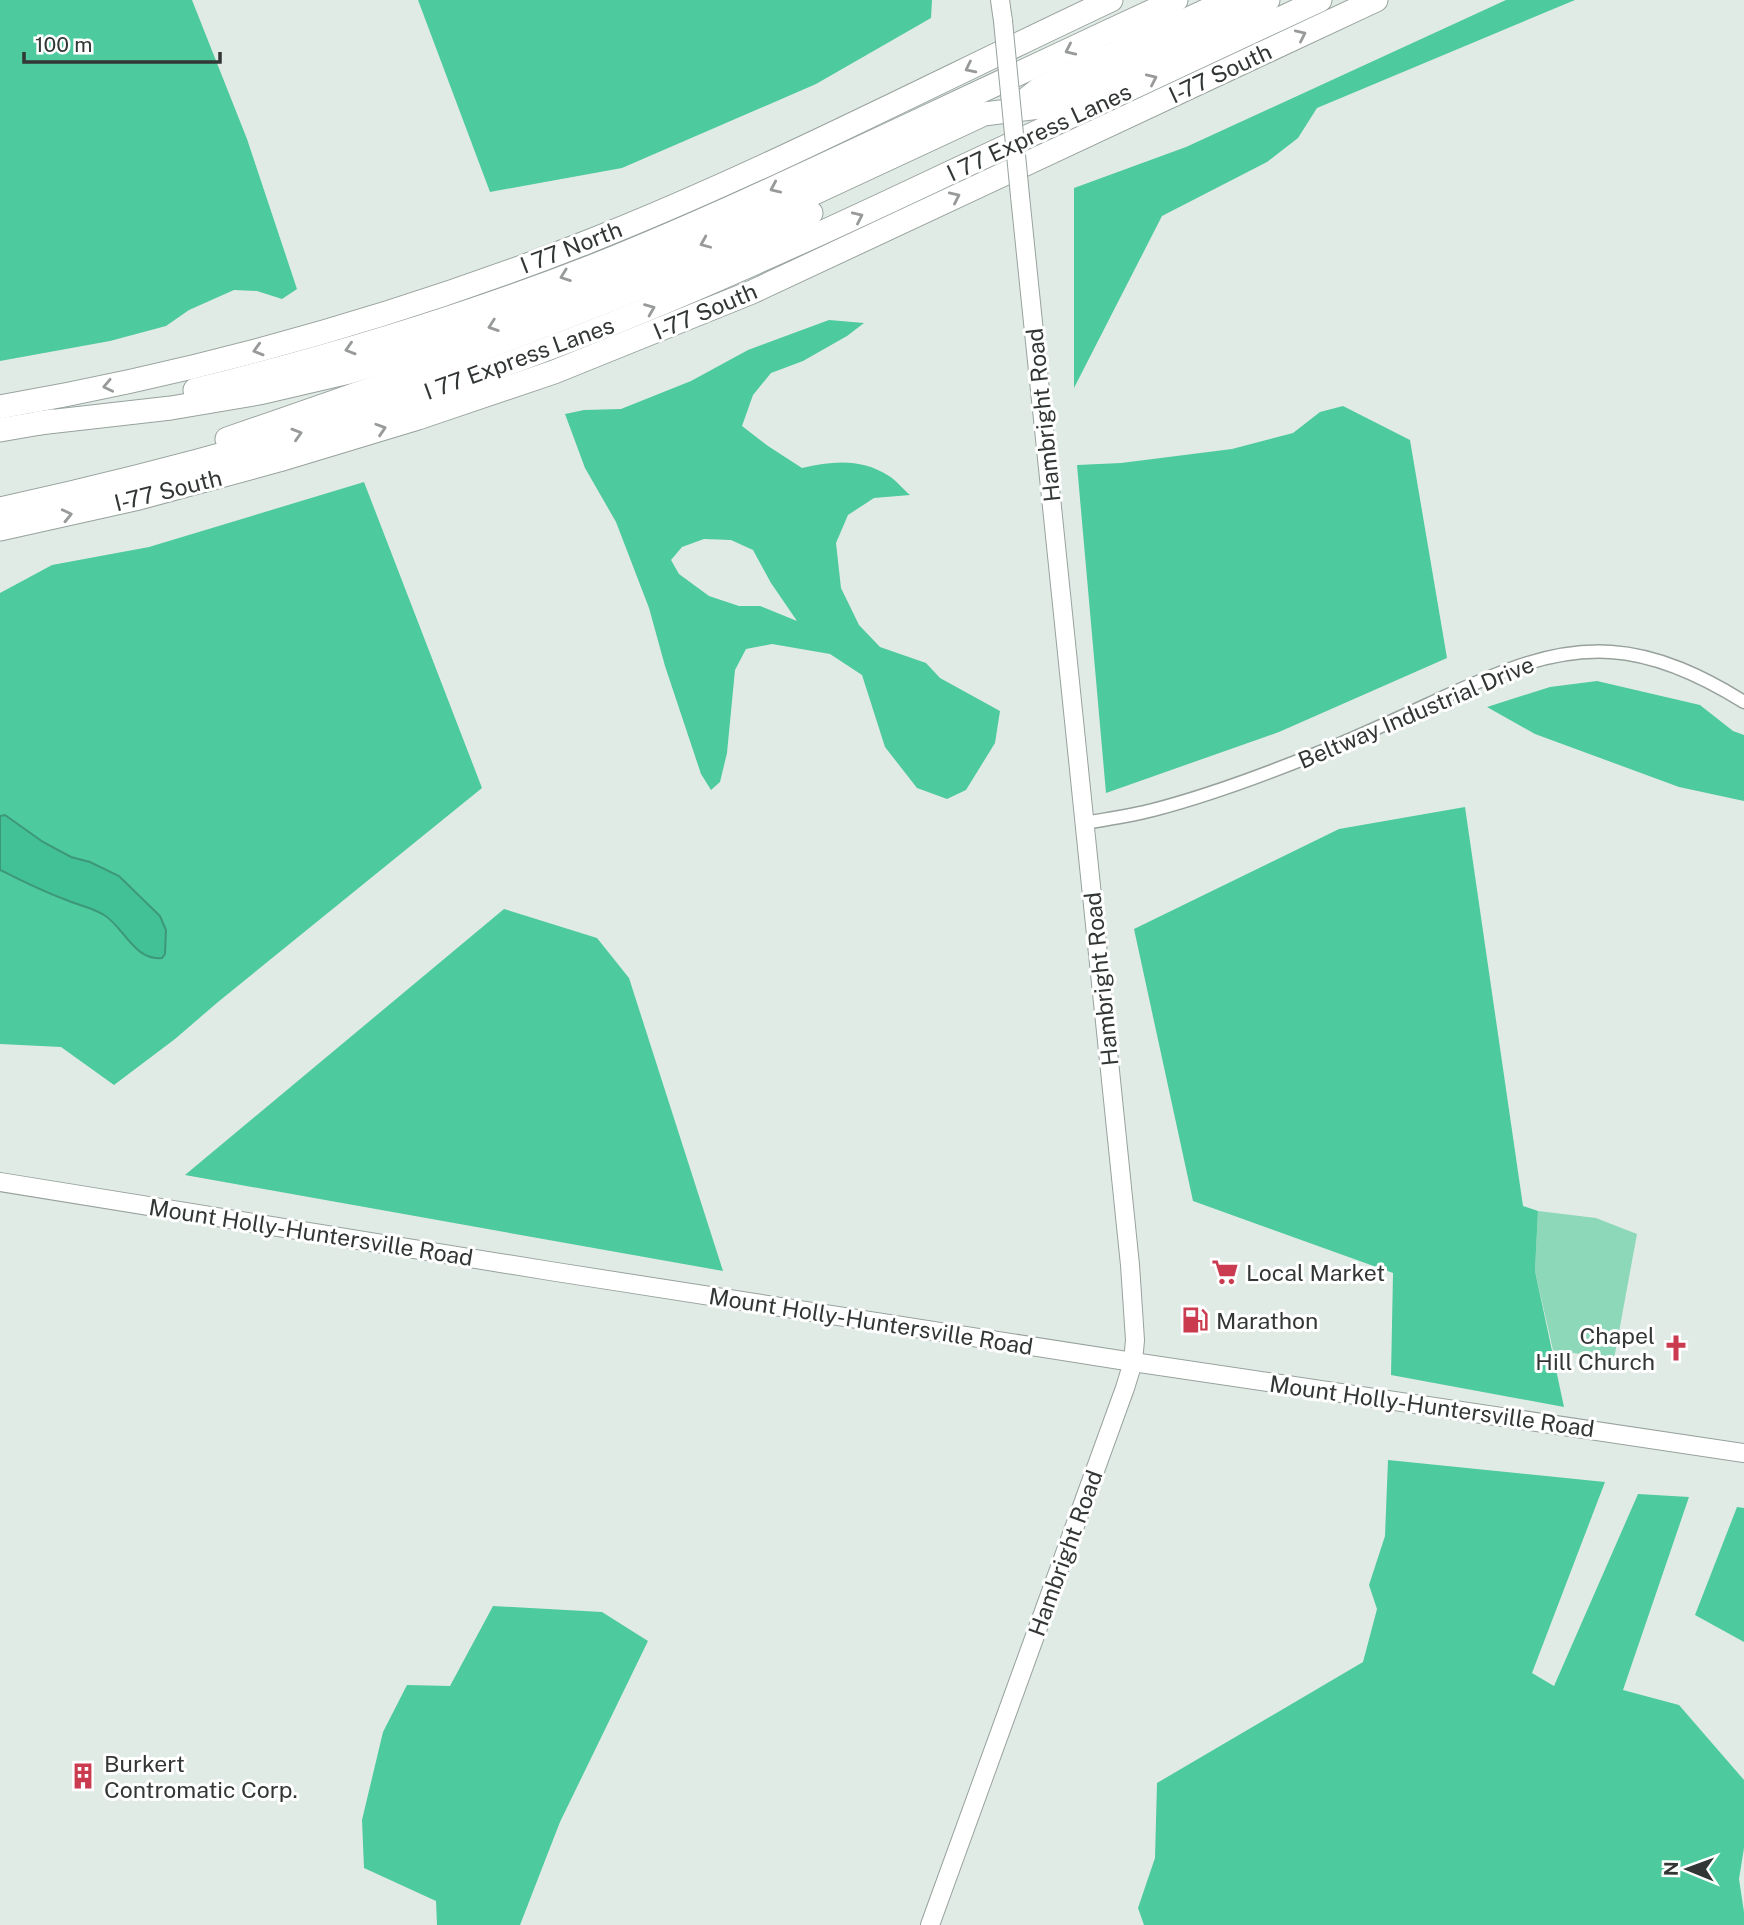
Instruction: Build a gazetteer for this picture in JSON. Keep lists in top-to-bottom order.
{
  "streets": {
    "highway": ["I-77 South", "I 77 Express Lanes", "I 77 North"],
    "main road": ["Hambright Road", "Mount Holly-Huntersville Road"],
    "street": ["Beltway Industrial Drive"]
  },
  "crossings": [
    ["Hambright Road", "Beltway Industrial Drive"],
    ["Hambright Road", "Mount Holly-Huntersville Road"]
  ],
  "places": {
    "supermarket": ["Local Market"],
    "fuel station": ["Marathon"],
    "church": ["Chapel Hill Church"],
    "building": ["Burkert Contromatic Corp."]
  },
  "scale_bar": "100 m",
  "north": "left"
}
